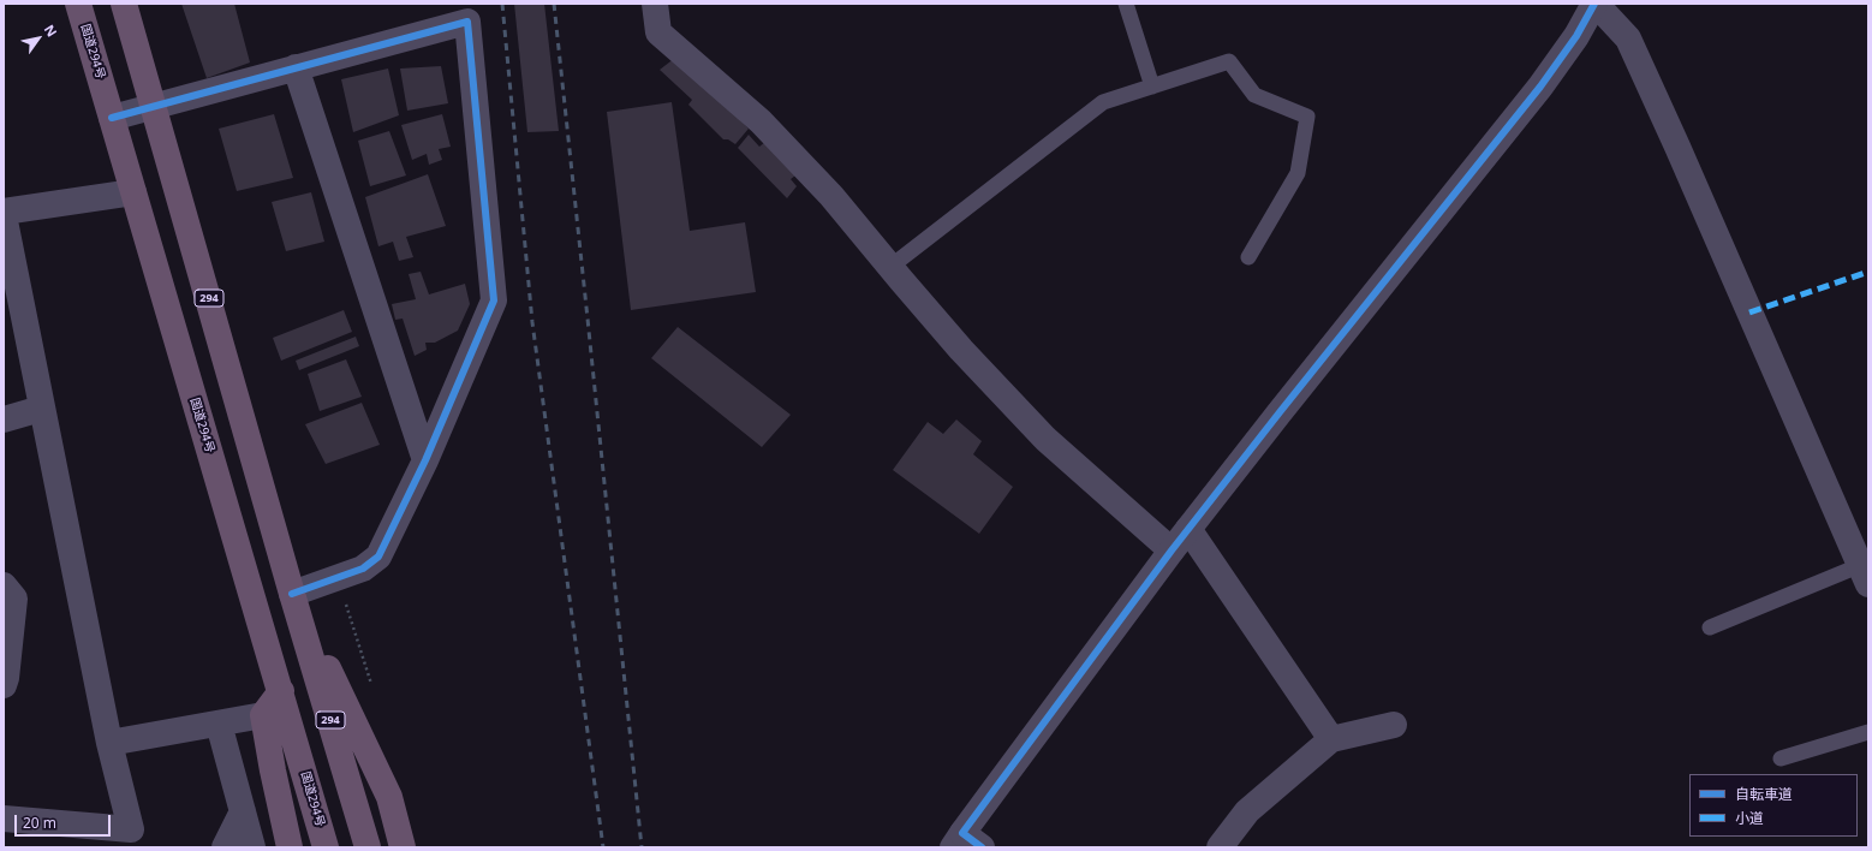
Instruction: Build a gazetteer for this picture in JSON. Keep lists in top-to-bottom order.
{
  "streets": {
    "highway": ["国道294号", "294"]
  },
  "legend": ["自転車道", "小道"],
  "scale_bar": "20 m",
  "north": "top right"
}
